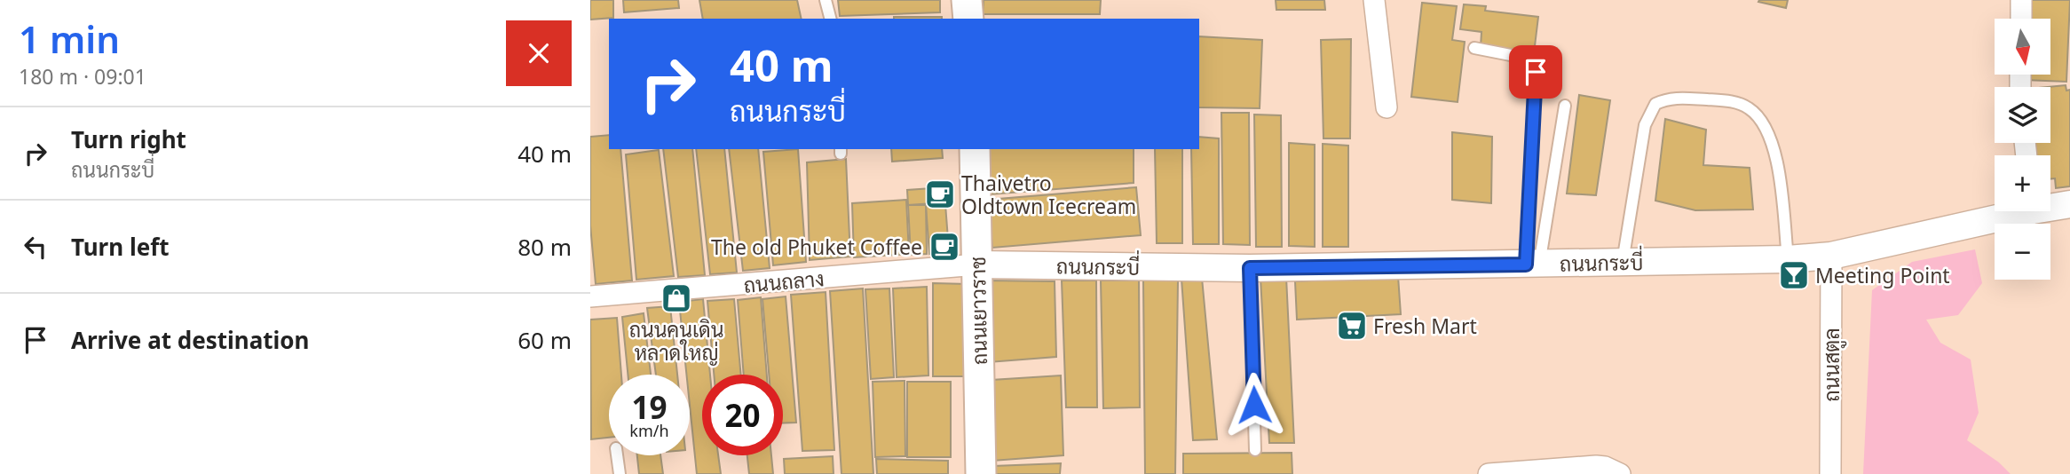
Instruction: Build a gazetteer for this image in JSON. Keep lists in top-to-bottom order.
{
  "streets": {
    "main road": ["ถนนเยาวราช"],
    "street": ["ถนนกระบี่", "ถนนถลาง", "ถนนสตูล"]
  },
  "crossings": [
    ["ถนนกระบี่", "ถนนถลาง"],
    ["ถนนกระบี่", "ถนนเยาวราช"],
    ["ถนนกระบี่", "ถนนสตูล"],
    ["ถนนถลาง", "ถนนเยาวราช"]
  ],
  "places": {
    "cafe": ["Thaivetro Oldtown Icecream", "The old Phuket Coffee"],
    "bar": ["Meeting Point"],
    "shop": ["ถนนคนเดิน หลาดใหญ่"],
    "supermarket": ["Fresh Mart"]
  },
  "north": "bottom",
  "page": {
    "heading": ["1 min", "180 m · 09:01"],
    "map_buttons": ["+", "−"],
    "turn": ["40 m", "ถนนกระบี่"],
    "list": [
      {
        "name": "Turn right",
        "note": "ถนนกระบี่",
        "value": "40 m"
      },
      {
        "name": "Turn left",
        "value": "80 m"
      },
      {
        "name": "Arrive at destination",
        "value": "60 m"
      }
    ],
    "speed": "19 km/h",
    "limit": "20"
  }
}
